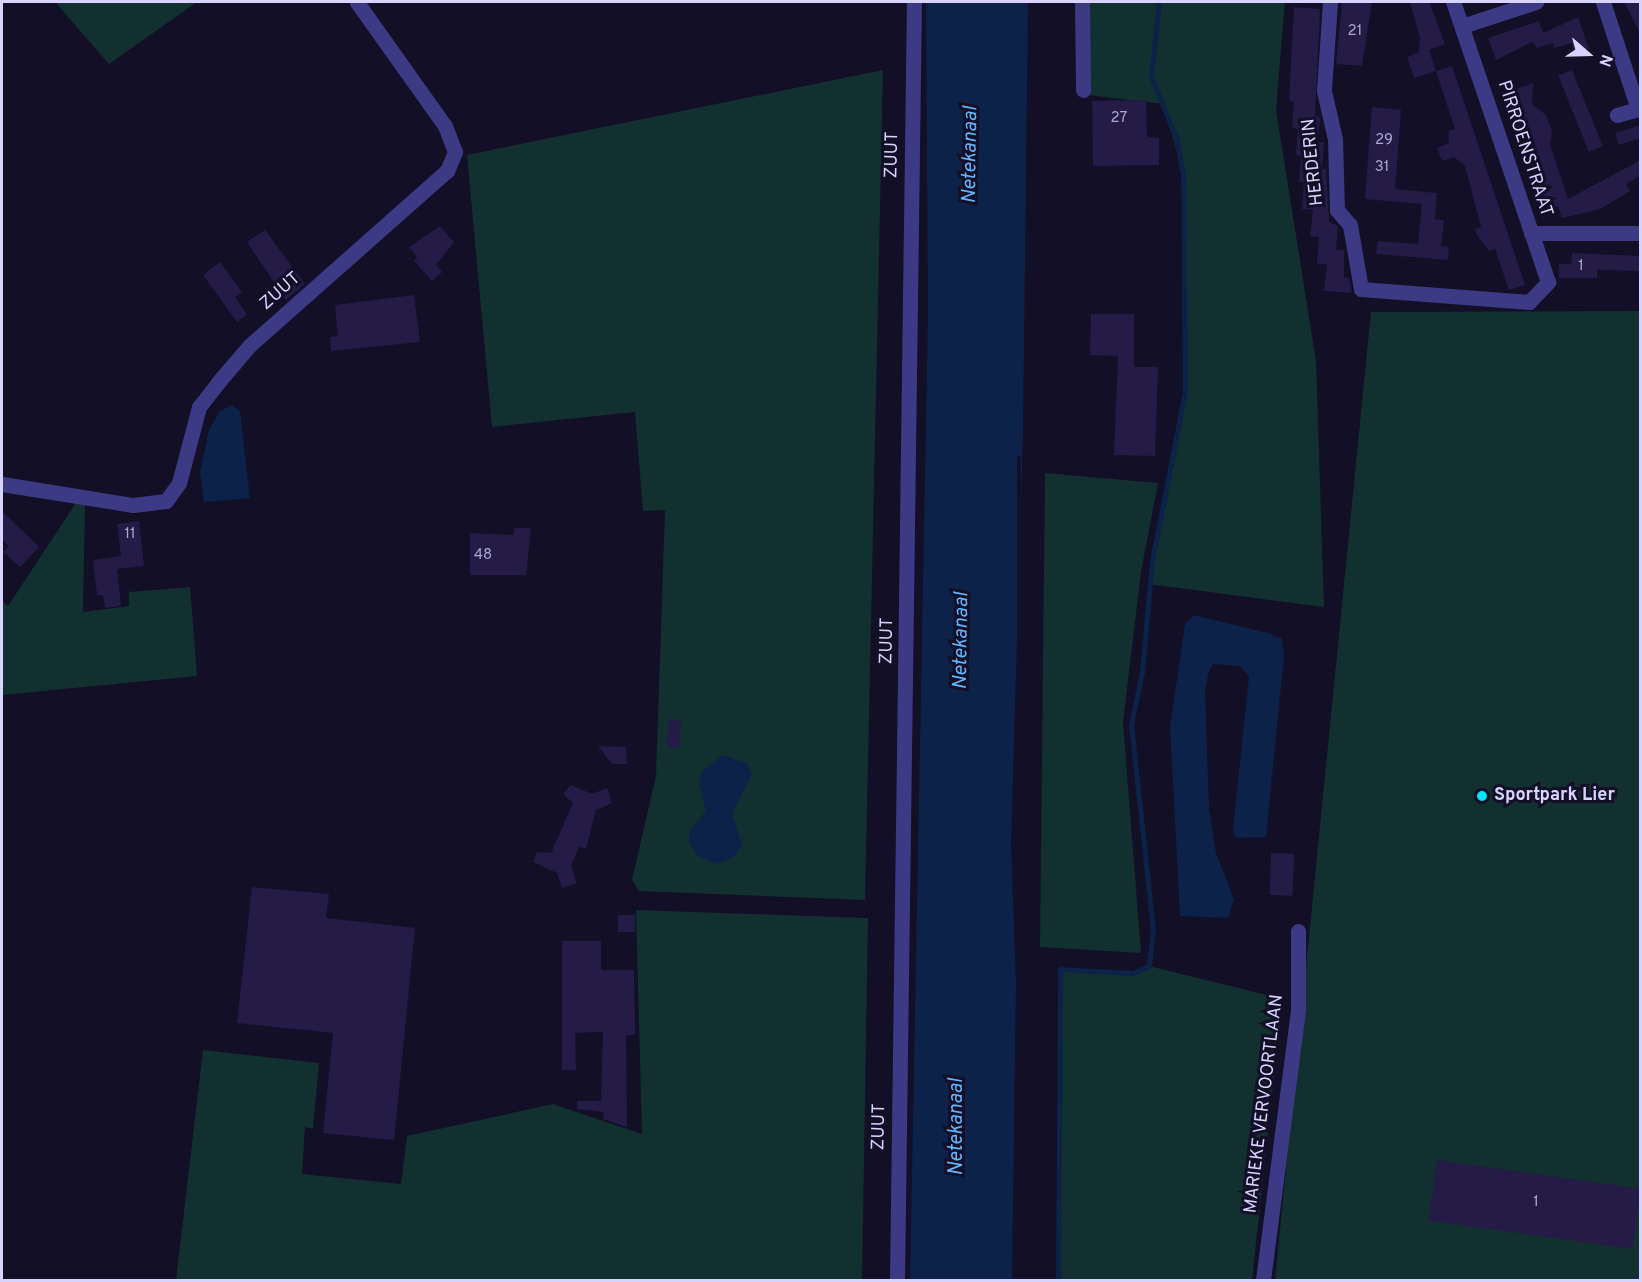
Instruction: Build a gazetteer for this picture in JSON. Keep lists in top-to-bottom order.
{
  "streets": {
    "street": [
      "PIRROENSTRAAT",
      "ZUUT",
      "HERDERIN",
      "MARIEKE VERVOORTLAAN"
    ]
  },
  "crossings": [
    ["PIRROENSTRAAT", "HERDERIN"]
  ],
  "water": ["Netekanaal"],
  "places": ["Sportpark Lier"],
  "house_numbers": [
    "21",
    "27",
    "29",
    "31",
    "1",
    "11",
    "48",
    "1"
  ],
  "north": "right"
}
